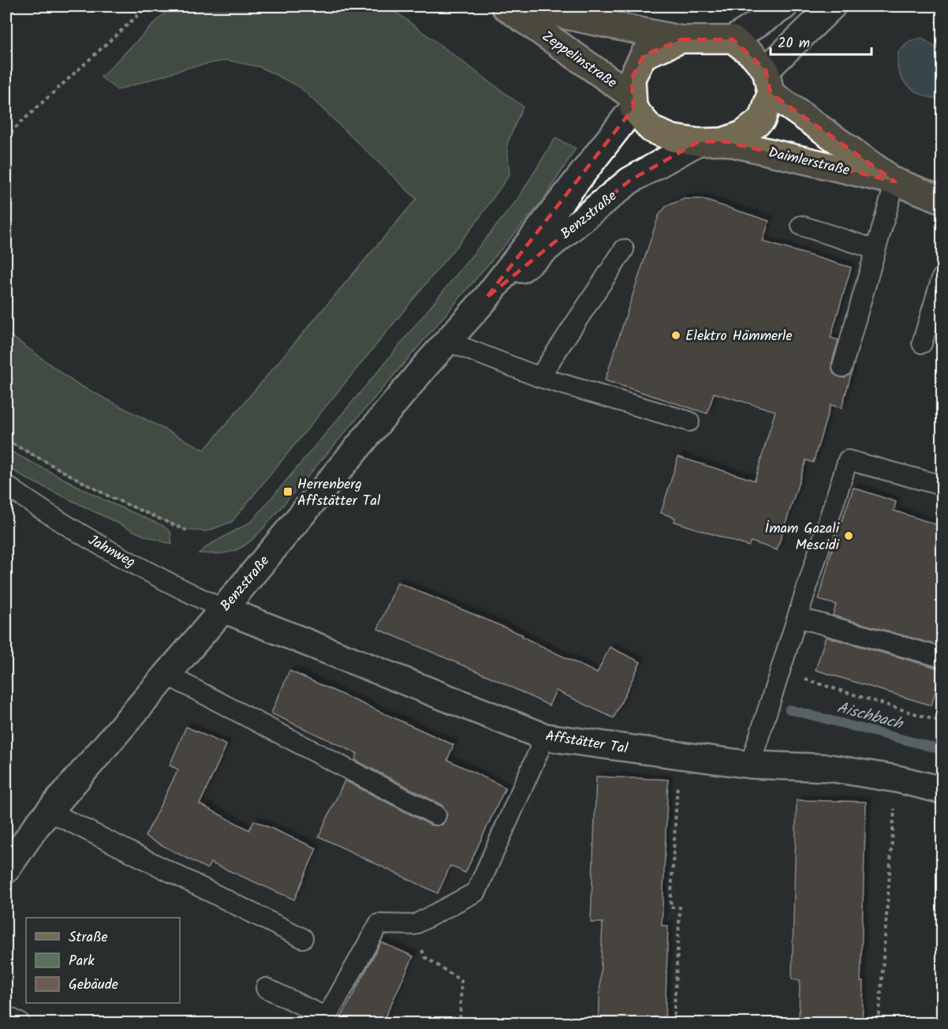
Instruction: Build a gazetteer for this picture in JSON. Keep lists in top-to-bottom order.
{
  "streets": {
    "main road": ["Zeppelinstraße", "Daimlerstraße"],
    "street": ["Benzstraße", "Affstätter Tal"],
    "lane": ["Jahnweg"]
  },
  "crossings": [
    ["Zeppelinstraße", "Daimlerstraße"],
    ["Zeppelinstraße", "Benzstraße"],
    ["Daimlerstraße", "Benzstraße"],
    ["Benzstraße", "Jahnweg"],
    ["Benzstraße", "Affstätter Tal"],
    ["Jahnweg", "Affstätter Tal"]
  ],
  "water": ["Aischbach"],
  "places": {
    "other": ["Elektro Hämmerle", "İmam Gazali Mescidi"],
    "transit": ["Herrenberg Affstätter Tal"]
  },
  "legend": ["Straße", "Park", "Gebäude"],
  "scale_bar": "20 m"
}
